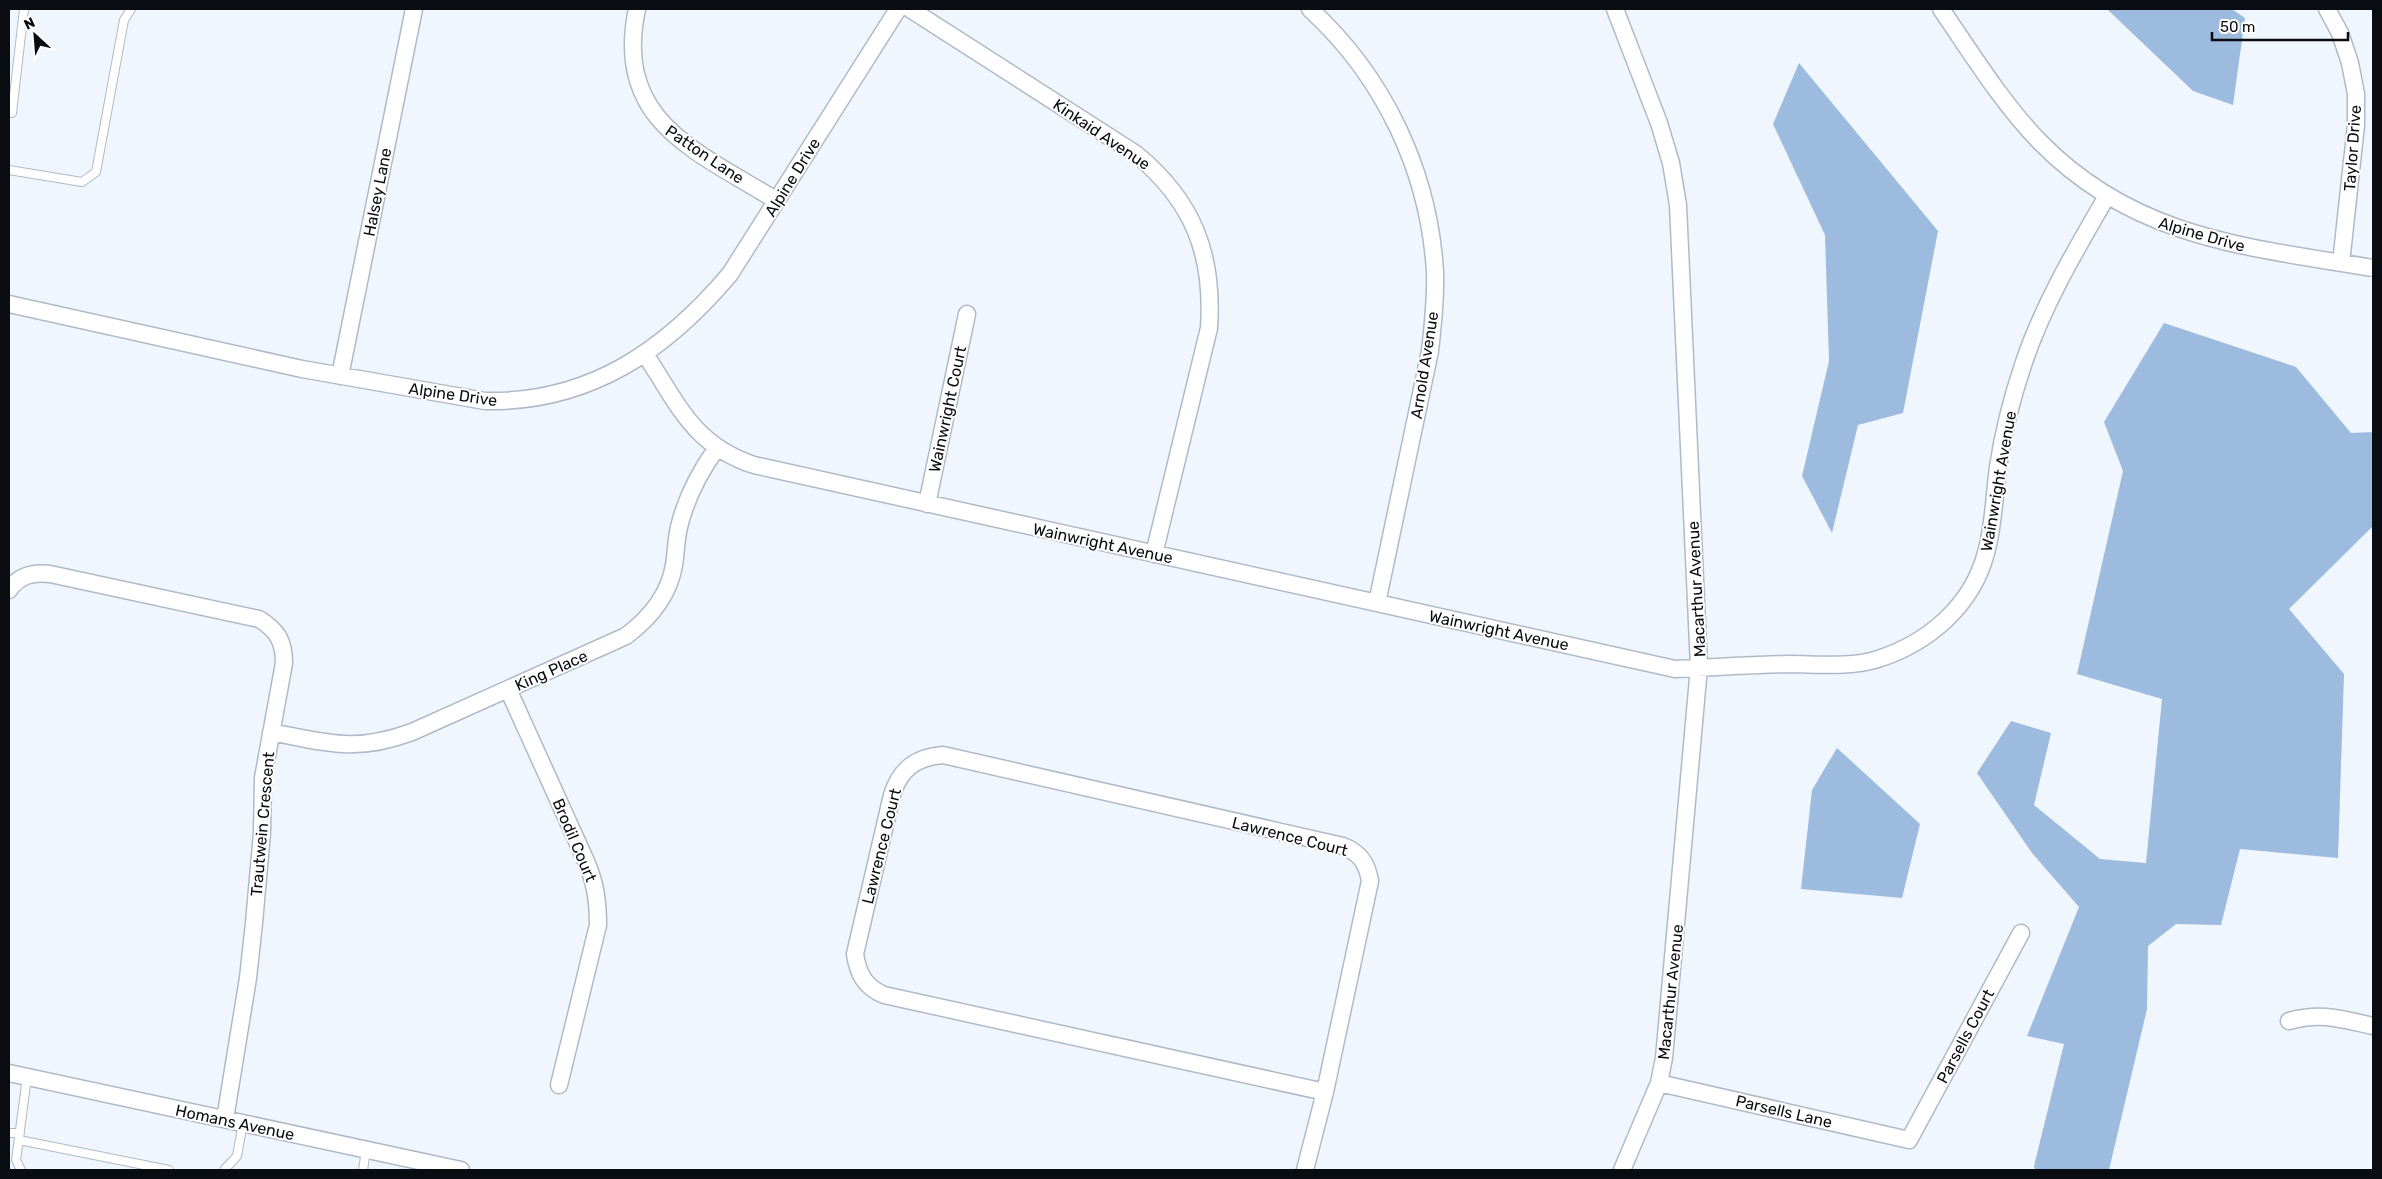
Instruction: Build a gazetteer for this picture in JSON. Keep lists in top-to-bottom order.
{
  "streets": {
    "street": [
      "Kinkaid Avenue",
      "Taylor Drive",
      "Patton Lane",
      "Alpine Drive",
      "Halsey Lane",
      "Arnold Avenue",
      "Wainwright Court",
      "Wainwright Avenue",
      "Macarthur Avenue",
      "King Place",
      "Trautwein Crescent",
      "Lawrence Court",
      "Brodil Court",
      "Parsells Court",
      "Parsells Lane",
      "Homans Avenue"
    ]
  },
  "crossings": [
    ["Kinkaid Avenue", "Wainwright Avenue"],
    ["Taylor Drive", "Alpine Drive"],
    ["Patton Lane", "Alpine Drive"],
    ["Alpine Drive", "Halsey Lane"],
    ["Alpine Drive", "Wainwright Avenue"],
    ["Arnold Avenue", "Wainwright Avenue"],
    ["Wainwright Court", "Wainwright Avenue"],
    ["Wainwright Avenue", "Macarthur Avenue"],
    ["Wainwright Avenue", "King Place"],
    ["Macarthur Avenue", "Parsells Lane"],
    ["King Place", "Trautwein Crescent"],
    ["King Place", "Brodil Court"],
    ["Trautwein Crescent", "Homans Avenue"],
    ["Parsells Court", "Parsells Lane"]
  ],
  "scale_bar": "50 m",
  "north": "top left"
}
